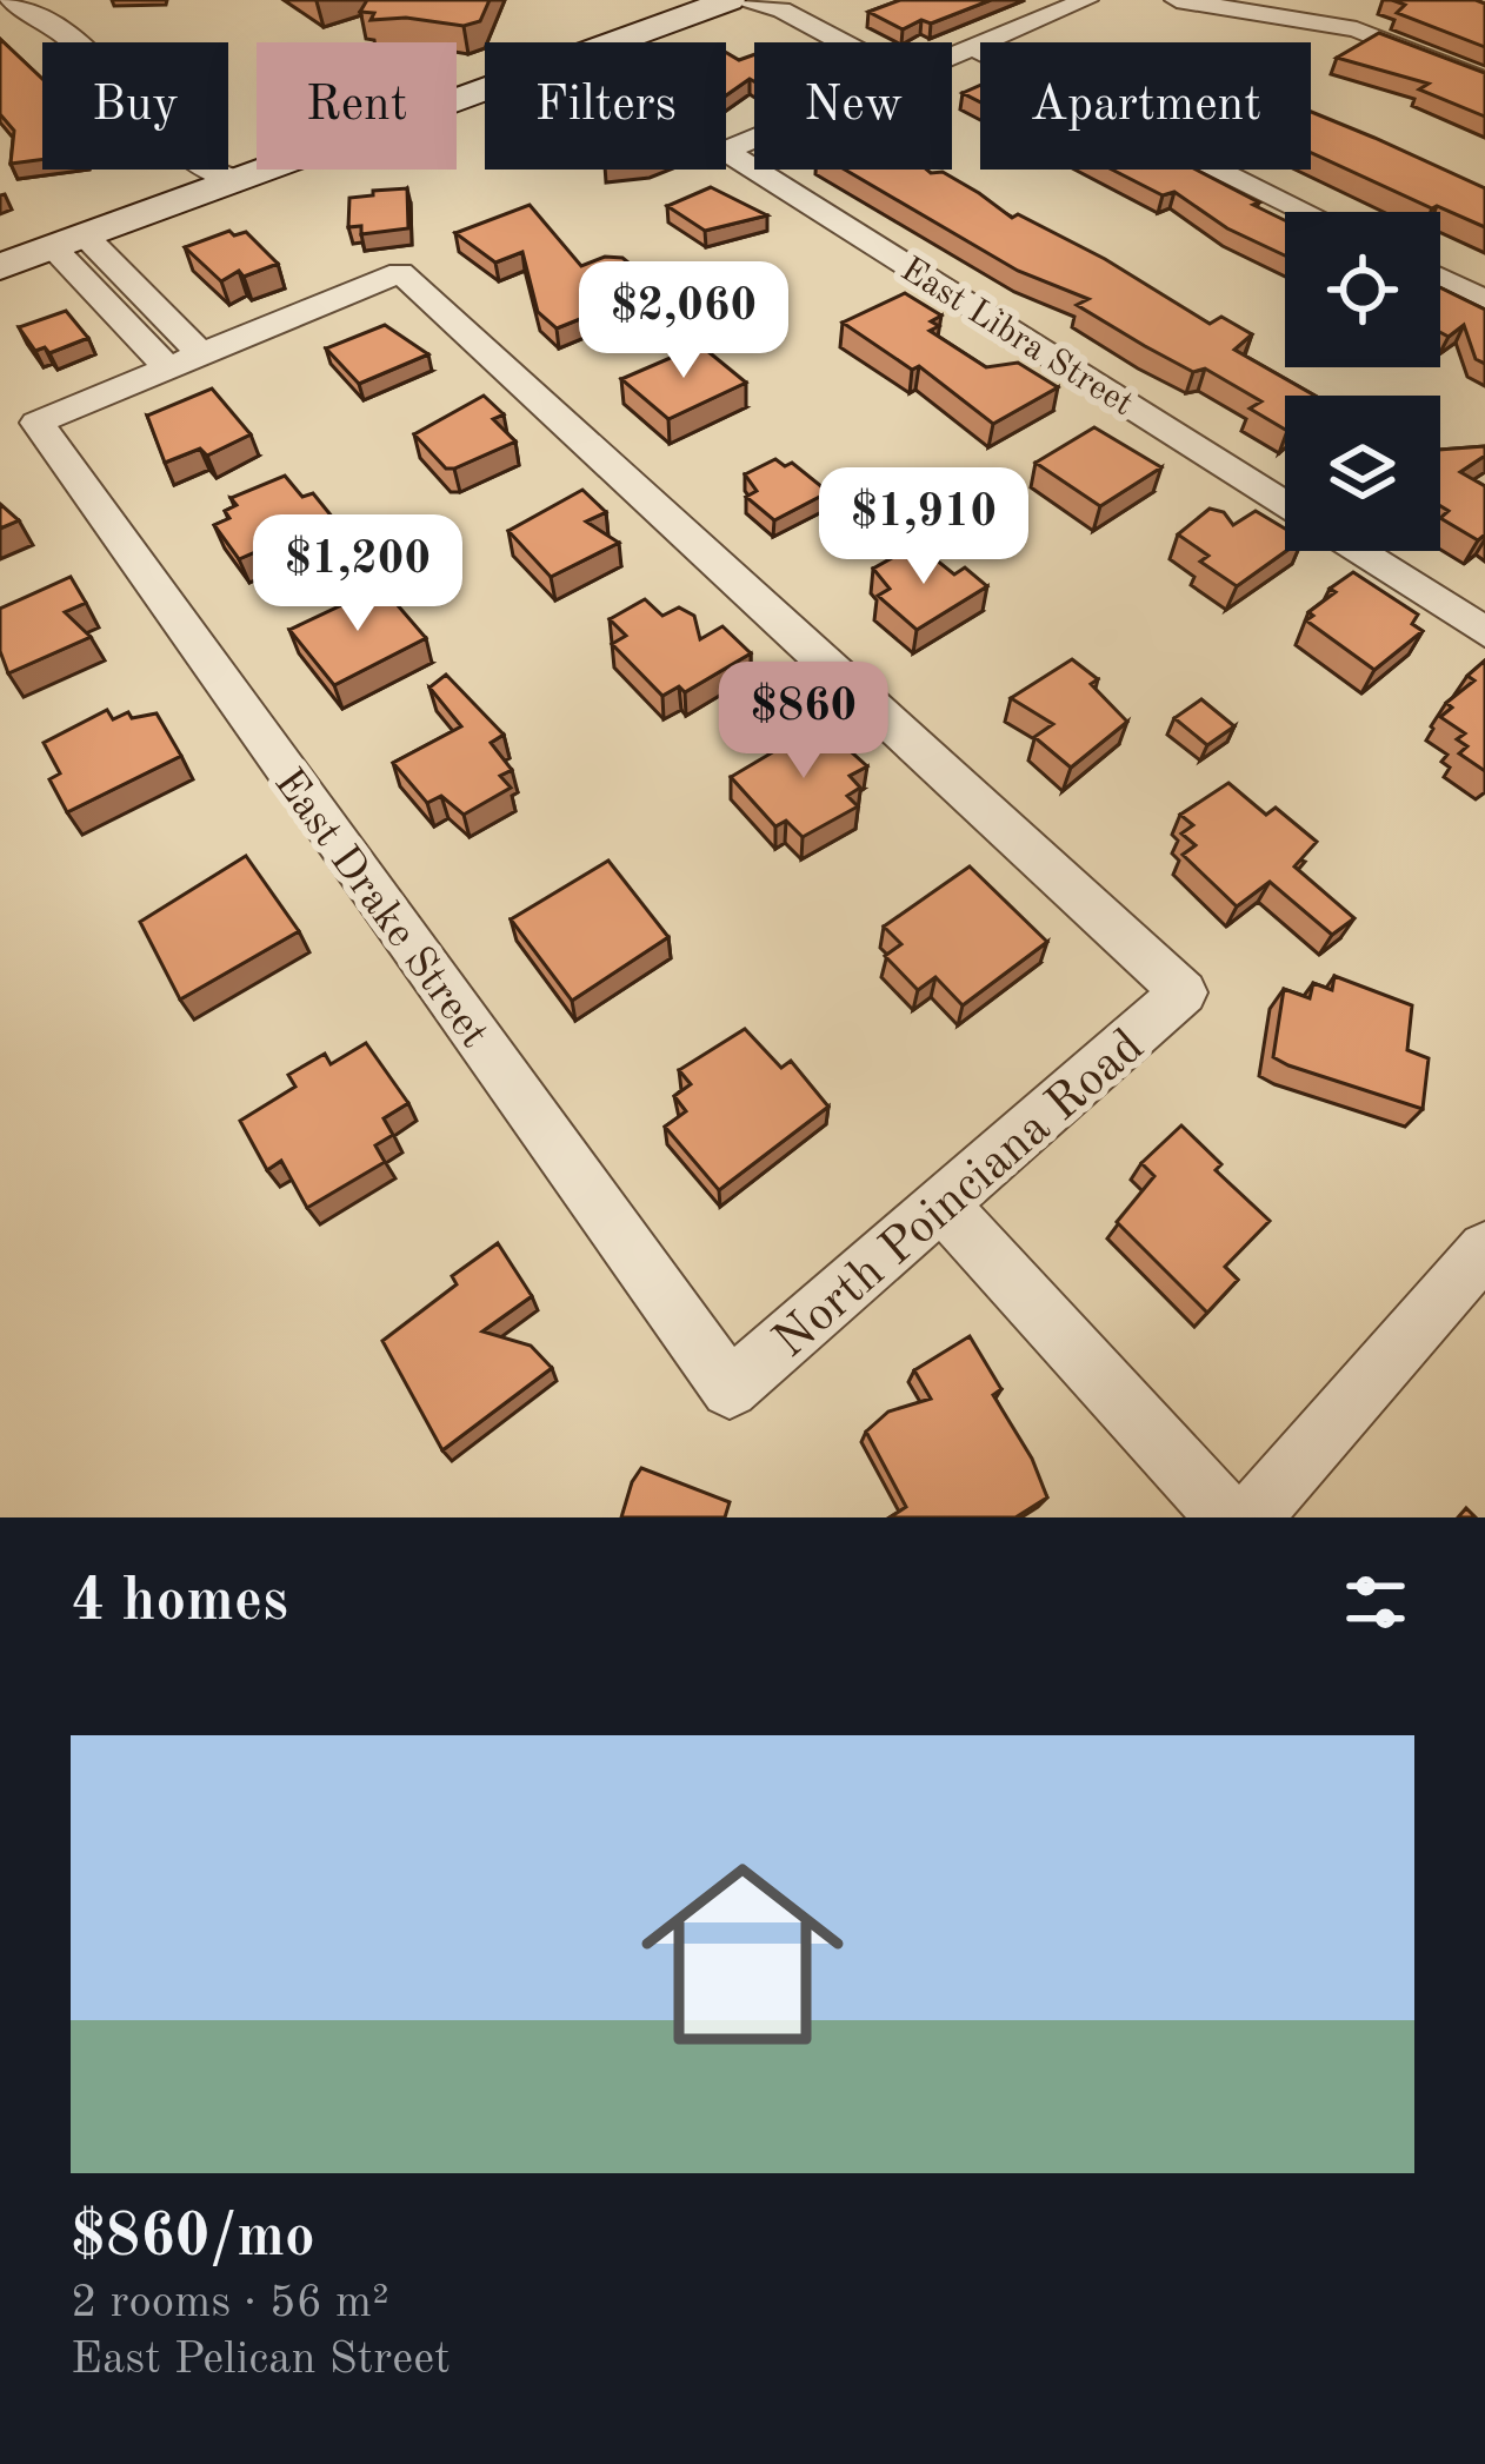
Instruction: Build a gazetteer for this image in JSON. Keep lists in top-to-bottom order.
{
  "streets": {
    "street": ["East Libra Street", "East Drake Street", "North Poinciana Road"]
  },
  "crossings": [
    ["East Drake Street", "North Poinciana Road"]
  ],
  "page": {
    "chip": [
      "Buy",
      "Rent",
      "Filters",
      "New",
      "Apartment"
    ],
    "price": [
      "$2,060",
      "$1,910",
      "$1,200",
      "$860"
    ],
    "heading": "4 homes",
    "list": [
      {
        "name": "$860/mo",
        "note": "2 rooms · 56 m² · East Pelican Street"
      }
    ]
  }
}
